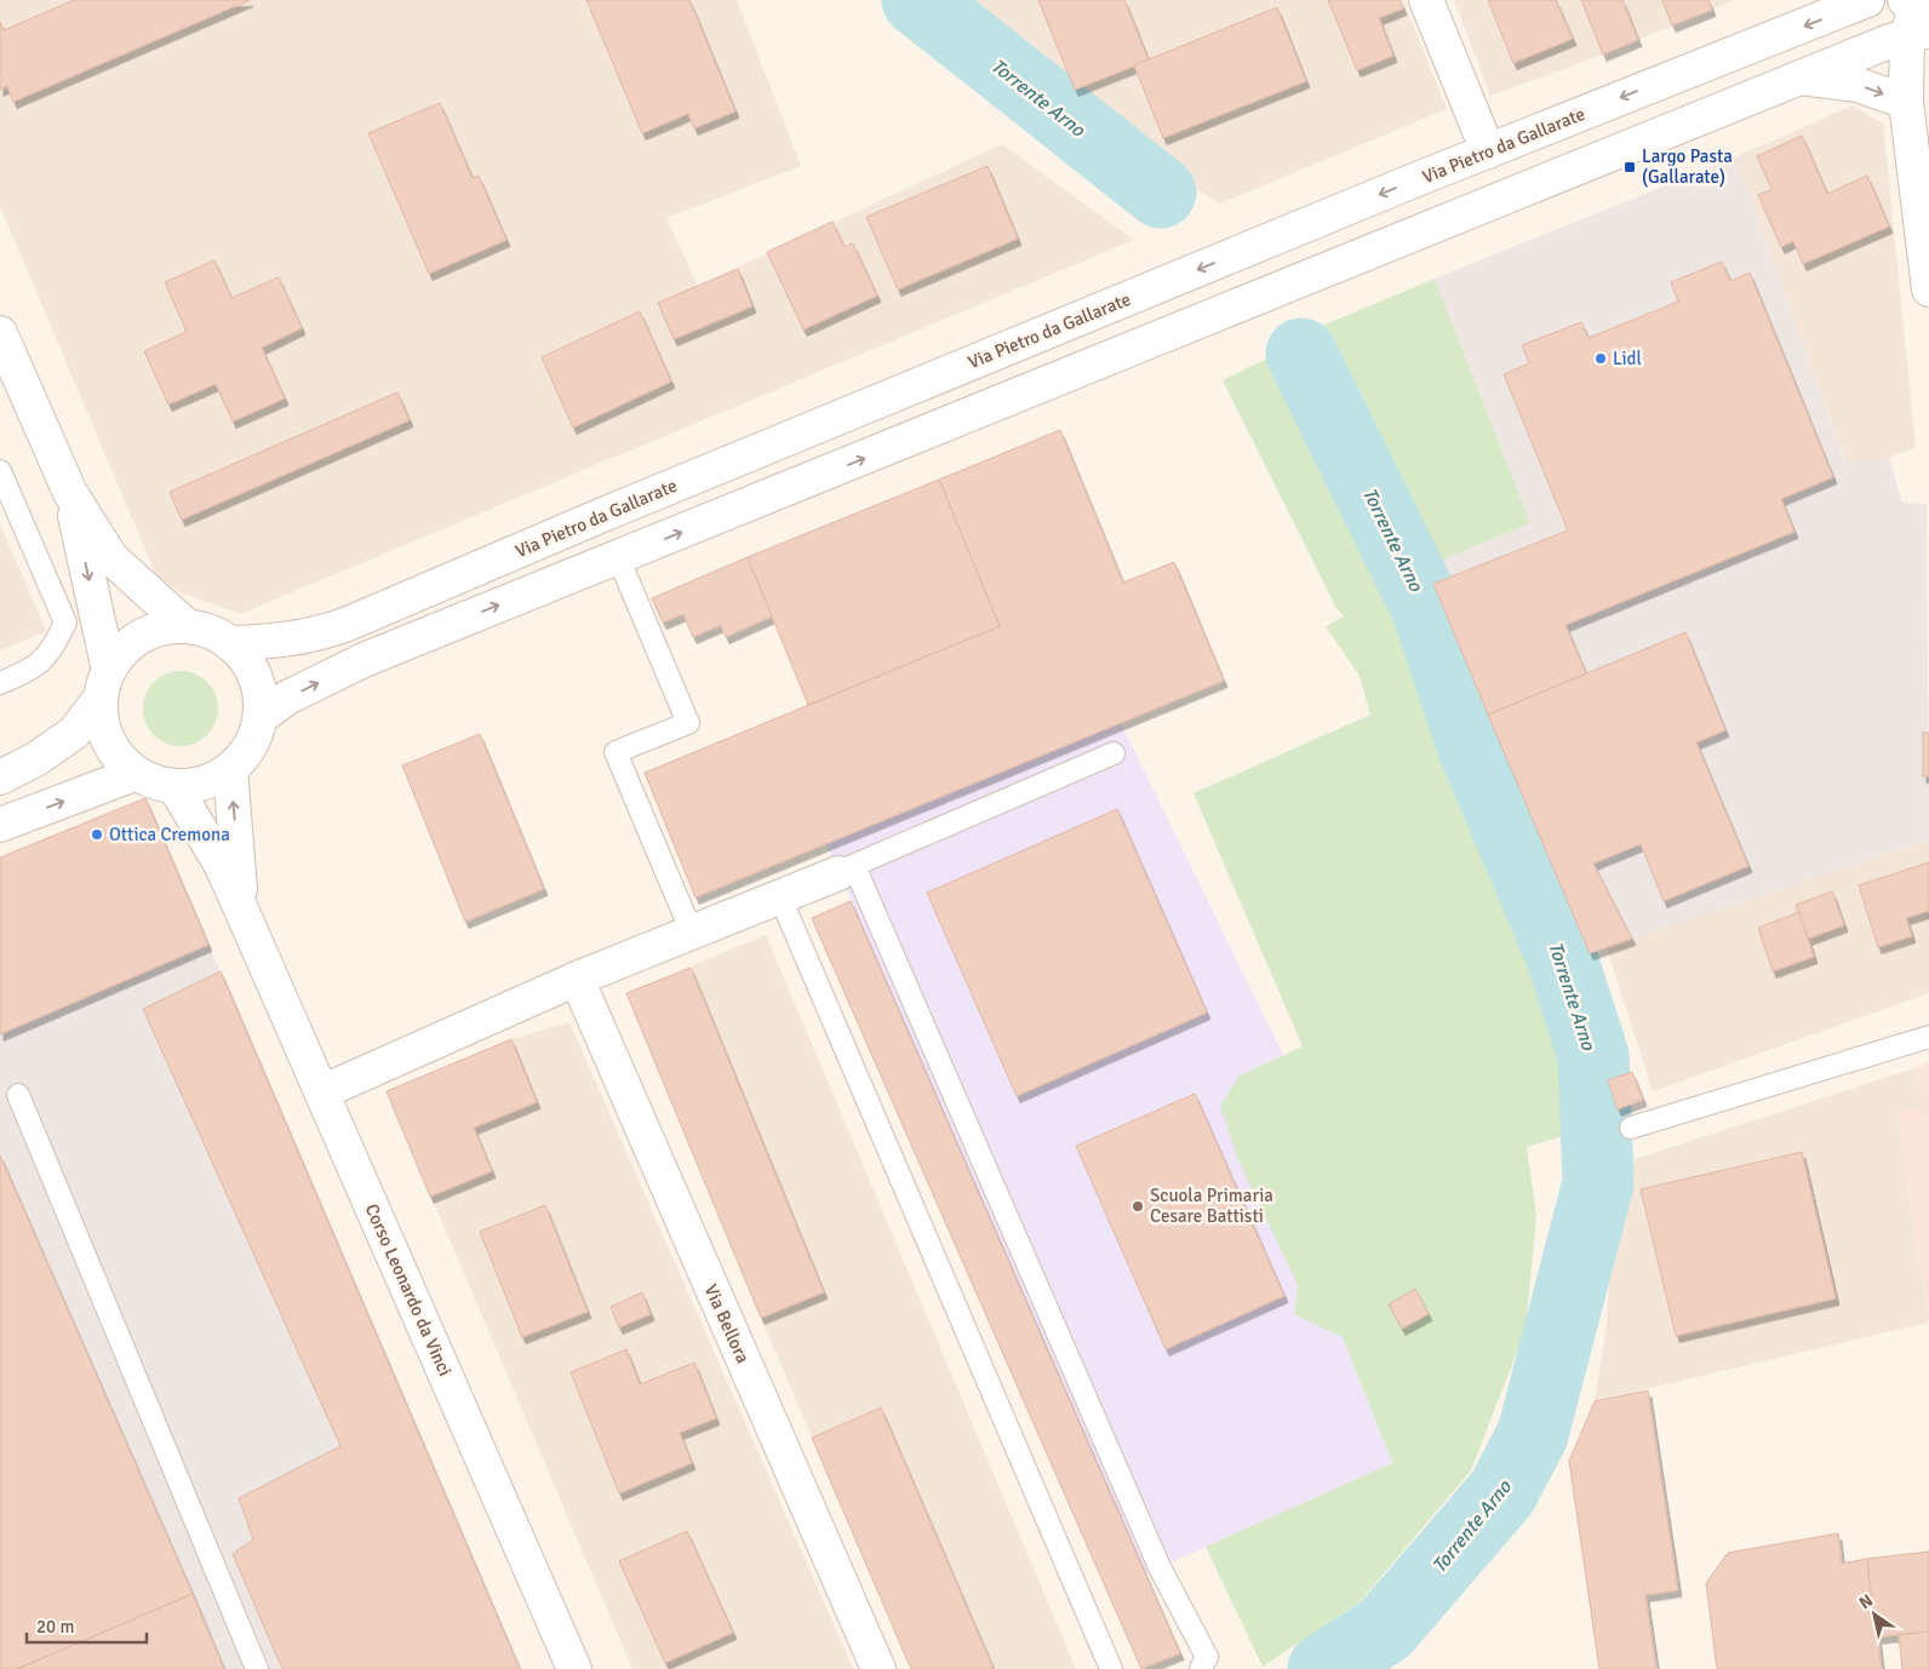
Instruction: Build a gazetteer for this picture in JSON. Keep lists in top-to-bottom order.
{
  "streets": {
    "street": ["Via Pietro da Gallarate", "Corso Leonardo da Vinci", "Via Bellora"]
  },
  "crossings": [
    ["Via Pietro da Gallarate", "Corso Leonardo da Vinci"]
  ],
  "water": ["Torrente Arno"],
  "places": {
    "transit": ["Largo Pasta (Gallarate)"],
    "other": ["Lidl", "Ottica Cremona", "Scuola Primaria Cesare Battisti"]
  },
  "scale_bar": "20 m",
  "north": "top left"
}
